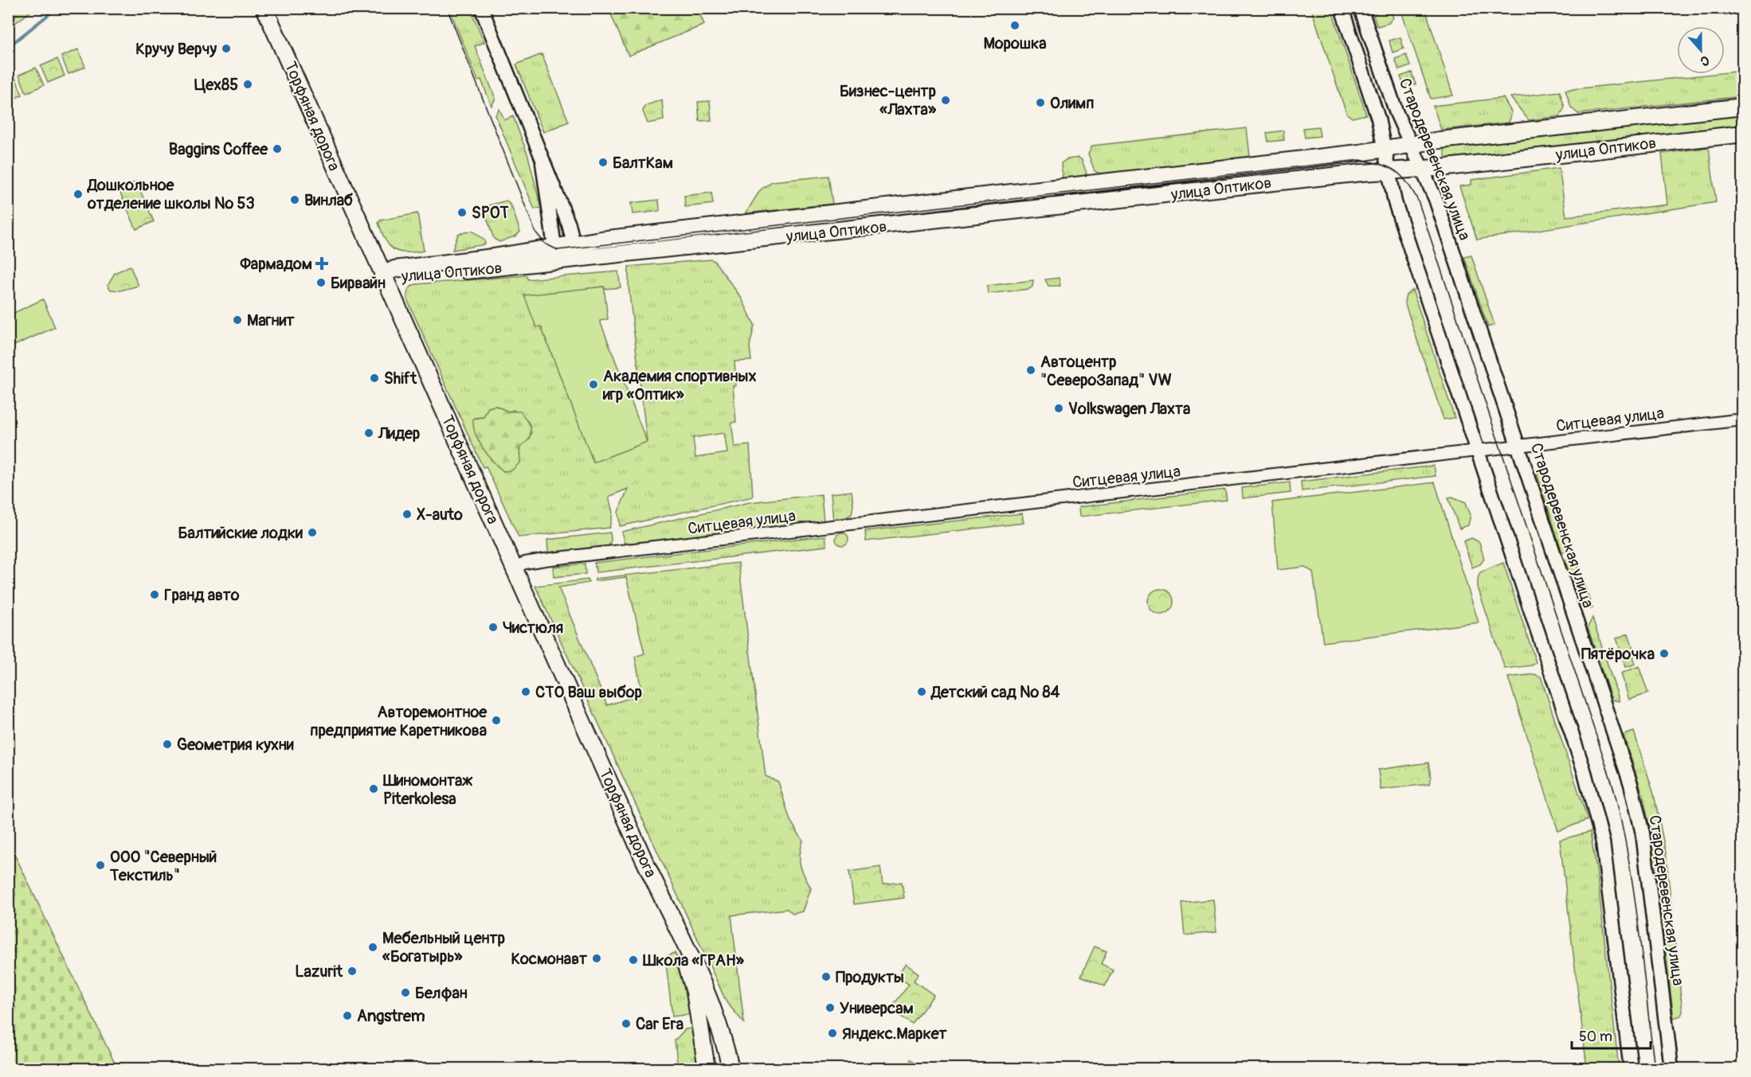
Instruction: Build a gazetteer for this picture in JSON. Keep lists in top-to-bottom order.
{
  "streets": {
    "main road": ["Торфяная дорога", "улица Оптиков"],
    "street": ["Стародеревенская улица", "Ситцевая улица"]
  },
  "crossings": [
    ["Торфяная дорога", "улица Оптиков"],
    ["Торфяная дорога", "Ситцевая улица"],
    ["улица Оптиков", "Стародеревенская улица"],
    ["Стародеревенская улица", "Ситцевая улица"]
  ],
  "places": {
    "other": [
      "Морошка",
      "Кручу Верчу",
      "Цех85",
      "Бизнес-центр «Лахта»",
      "Олимп",
      "Baggins Coffee",
      "БалтКам",
      "Дошкольное отделение школы № 53",
      "Винлаб",
      "SPOT",
      "Бирвайн",
      "Магнит",
      "Автоцентр \"СевероЗапад\" VW",
      "Shift",
      "Академия спортивных игр «Оптик»",
      "Volkswagen Лахта",
      "Лидер",
      "X-auto",
      "Балтийские лодки",
      "Гранд авто",
      "Чистюля",
      "Пятёрочка",
      "СТО Ваш выбор",
      "Детский сад № 84",
      "Авторемонтное предприятие Каретникова",
      "Geoметрия кухни",
      "Шиномонтаж Piterkolesa",
      "ООО \"Северный Текстиль\"",
      "Мебельный центр «Богатырь»",
      "Космонавт",
      "Школа «ГРАН»",
      "Lazurit",
      "Продукты",
      "Белфан",
      "Универсам",
      "Angstrem",
      "Car Era",
      "Яндекс.Маркет"
    ],
    "health": ["Фармадом"]
  },
  "scale_bar": "50 m",
  "north": "bottom"
}
